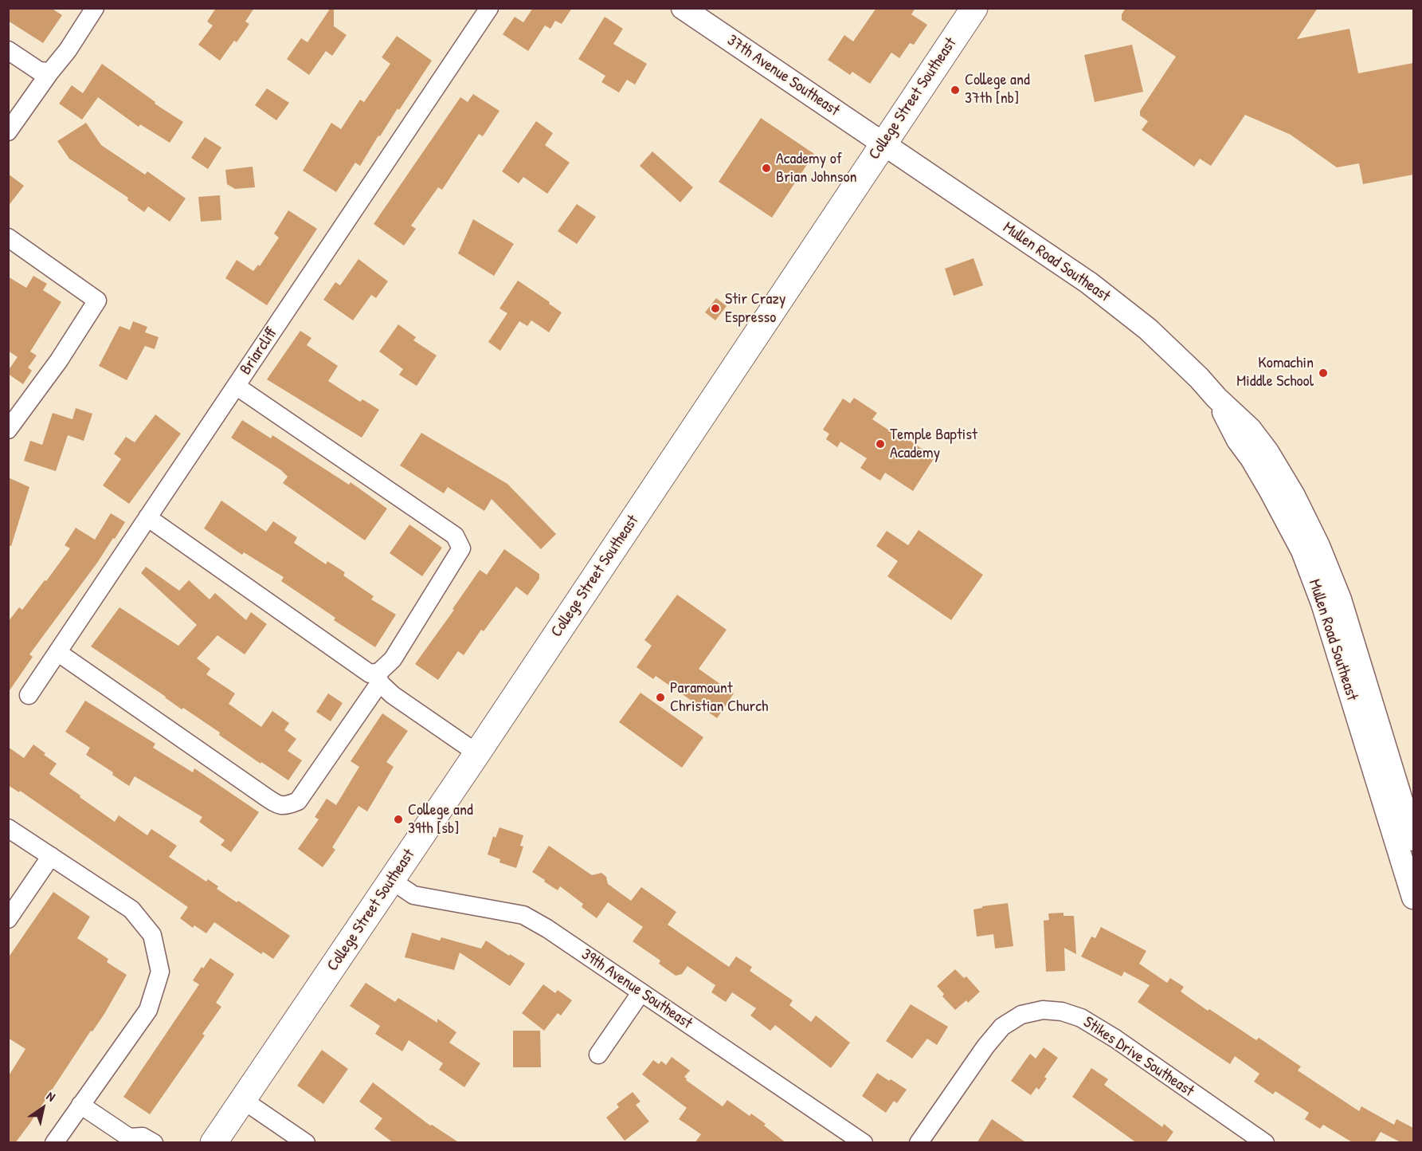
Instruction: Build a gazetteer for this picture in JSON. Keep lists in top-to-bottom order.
{
  "streets": {
    "main road": ["College Street Southeast"],
    "street": [
      "37th Avenue Southeast",
      "Mullen Road Southeast",
      "Briarcliff",
      "39th Avenue Southeast",
      "Stikes Drive Southeast"
    ]
  },
  "crossings": [
    ["37th Avenue Southeast", "College Street Southeast"],
    ["37th Avenue Southeast", "Mullen Road Southeast"],
    ["College Street Southeast", "Mullen Road Southeast"],
    ["College Street Southeast", "39th Avenue Southeast"]
  ],
  "places": [
    "College and 37th [nb]",
    "Academy of Brian Johnson",
    "Stir Crazy Espresso",
    "Komachin Middle School",
    "Temple Baptist Academy",
    "Paramount Christian Church",
    "College and 39th [sb]"
  ],
  "north": "top right"
}
